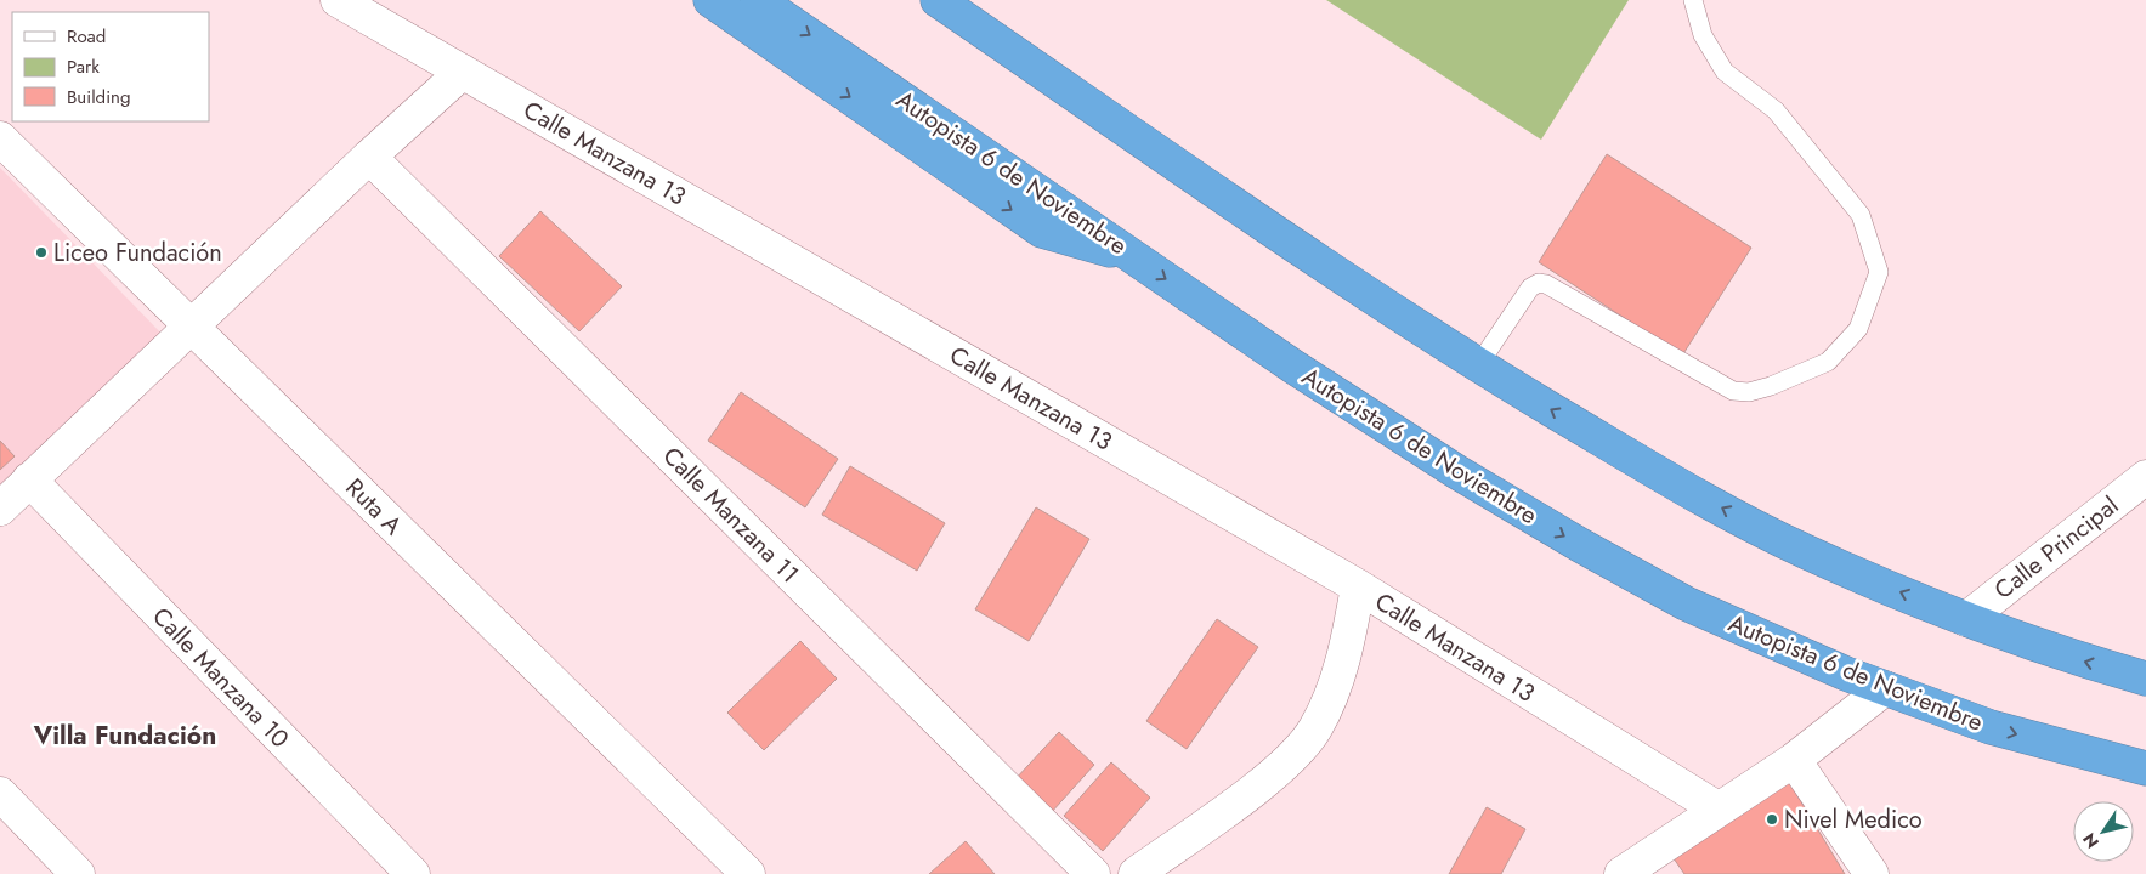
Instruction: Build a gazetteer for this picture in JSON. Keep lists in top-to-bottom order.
{
  "streets": {
    "highway": ["Autopista 6 de Noviembre"],
    "street": [
      "Calle Manzana 13",
      "Ruta A",
      "Calle Manzana 11",
      "Calle Principal",
      "Calle Manzana 10"
    ]
  },
  "districts": ["Villa Fundación"],
  "places": ["Liceo Fundación", "Nivel Medico"],
  "legend": ["Road", "Park", "Building"],
  "north": "bottom left"
}
